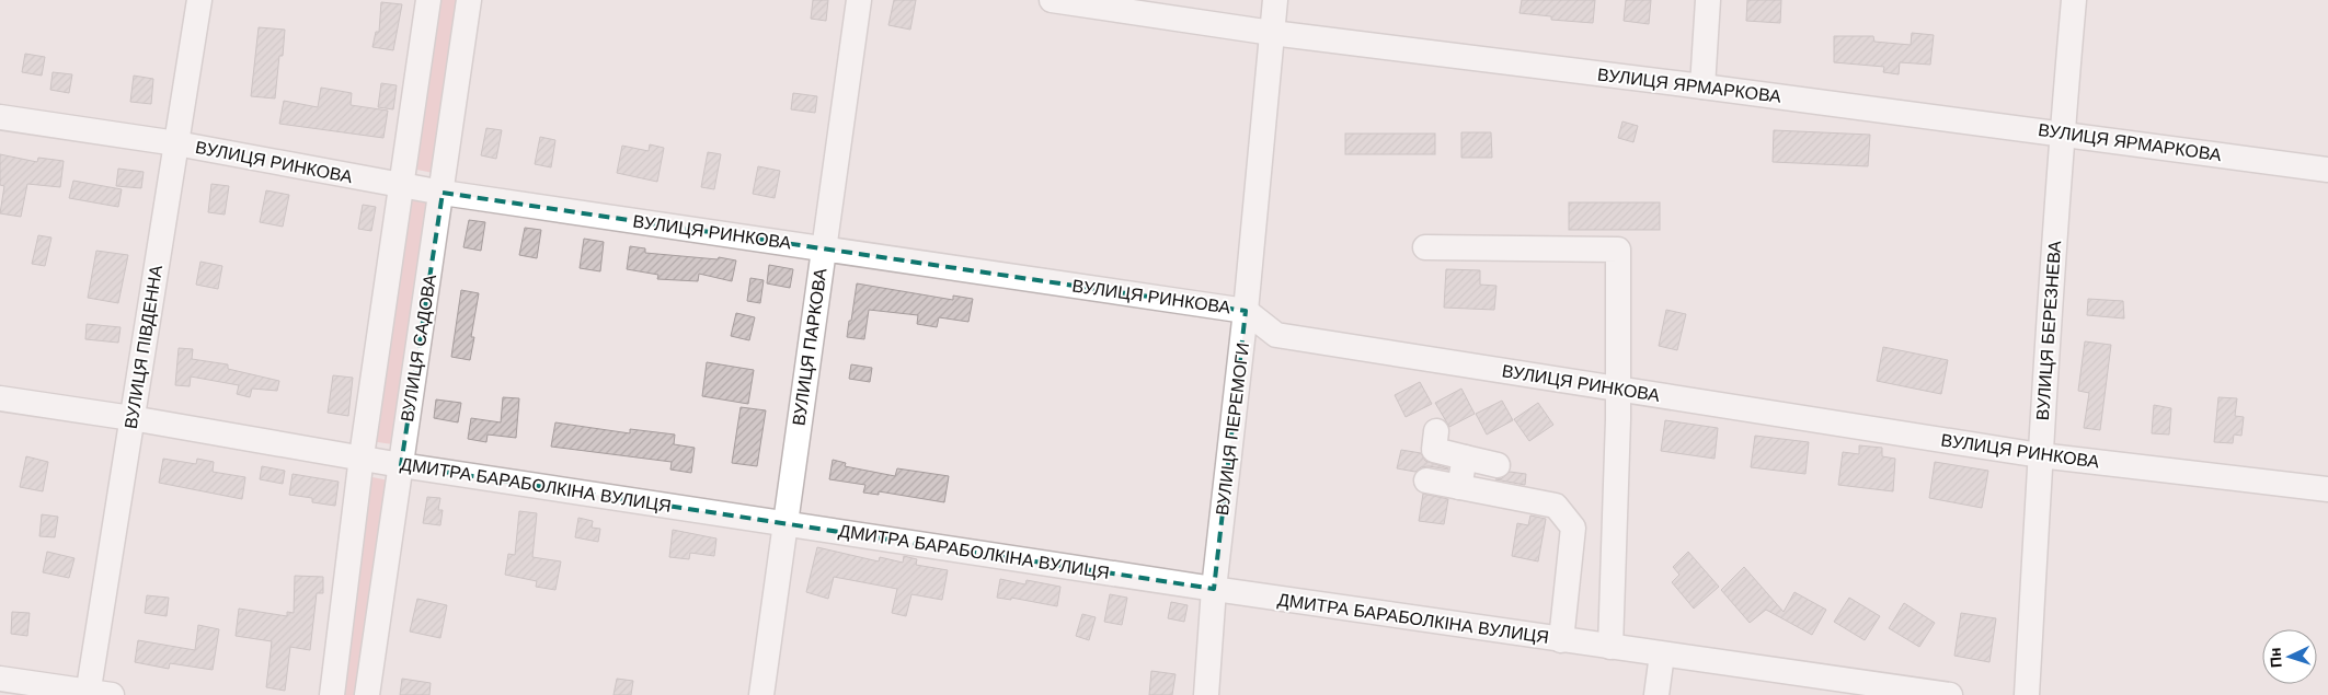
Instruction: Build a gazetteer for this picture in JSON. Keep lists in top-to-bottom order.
{
  "streets": {
    "street": [
      "ВУЛИЦЯ ЯРМАРКОВА",
      "ВУЛИЦЯ РИНКОВА",
      "ВУЛИЦЯ БЕРЕЗНЕВА",
      "ВУЛИЦЯ ПІВДЕННА",
      "ВУЛИЦЯ ПАРКОВА",
      "ВУЛИЦЯ САДОВА",
      "ВУЛИЦЯ ПЕРЕМОГИ",
      "ДМИТРА БАРАБОЛКІНА ВУЛИЦЯ"
    ]
  },
  "crossings": [
    ["ВУЛИЦЯ ЯРМАРКОВА", "ВУЛИЦЯ БЕРЕЗНЕВА"],
    ["ВУЛИЦЯ ЯРМАРКОВА", "ВУЛИЦЯ ПЕРЕМОГИ"],
    ["ВУЛИЦЯ РИНКОВА", "ВУЛИЦЯ БЕРЕЗНЕВА"],
    ["ВУЛИЦЯ РИНКОВА", "ВУЛИЦЯ ПІВДЕННА"],
    ["ВУЛИЦЯ РИНКОВА", "ВУЛИЦЯ ПАРКОВА"],
    ["ВУЛИЦЯ РИНКОВА", "ВУЛИЦЯ САДОВА"],
    ["ВУЛИЦЯ РИНКОВА", "ВУЛИЦЯ ПЕРЕМОГИ"],
    ["ВУЛИЦЯ ПІВДЕННА", "ДМИТРА БАРАБОЛКІНА ВУЛИЦЯ"],
    ["ВУЛИЦЯ ПАРКОВА", "ДМИТРА БАРАБОЛКІНА ВУЛИЦЯ"],
    ["ВУЛИЦЯ САДОВА", "ДМИТРА БАРАБОЛКІНА ВУЛИЦЯ"],
    ["ВУЛИЦЯ ПЕРЕМОГИ", "ДМИТРА БАРАБОЛКІНА ВУЛИЦЯ"]
  ],
  "north": "left"
}
